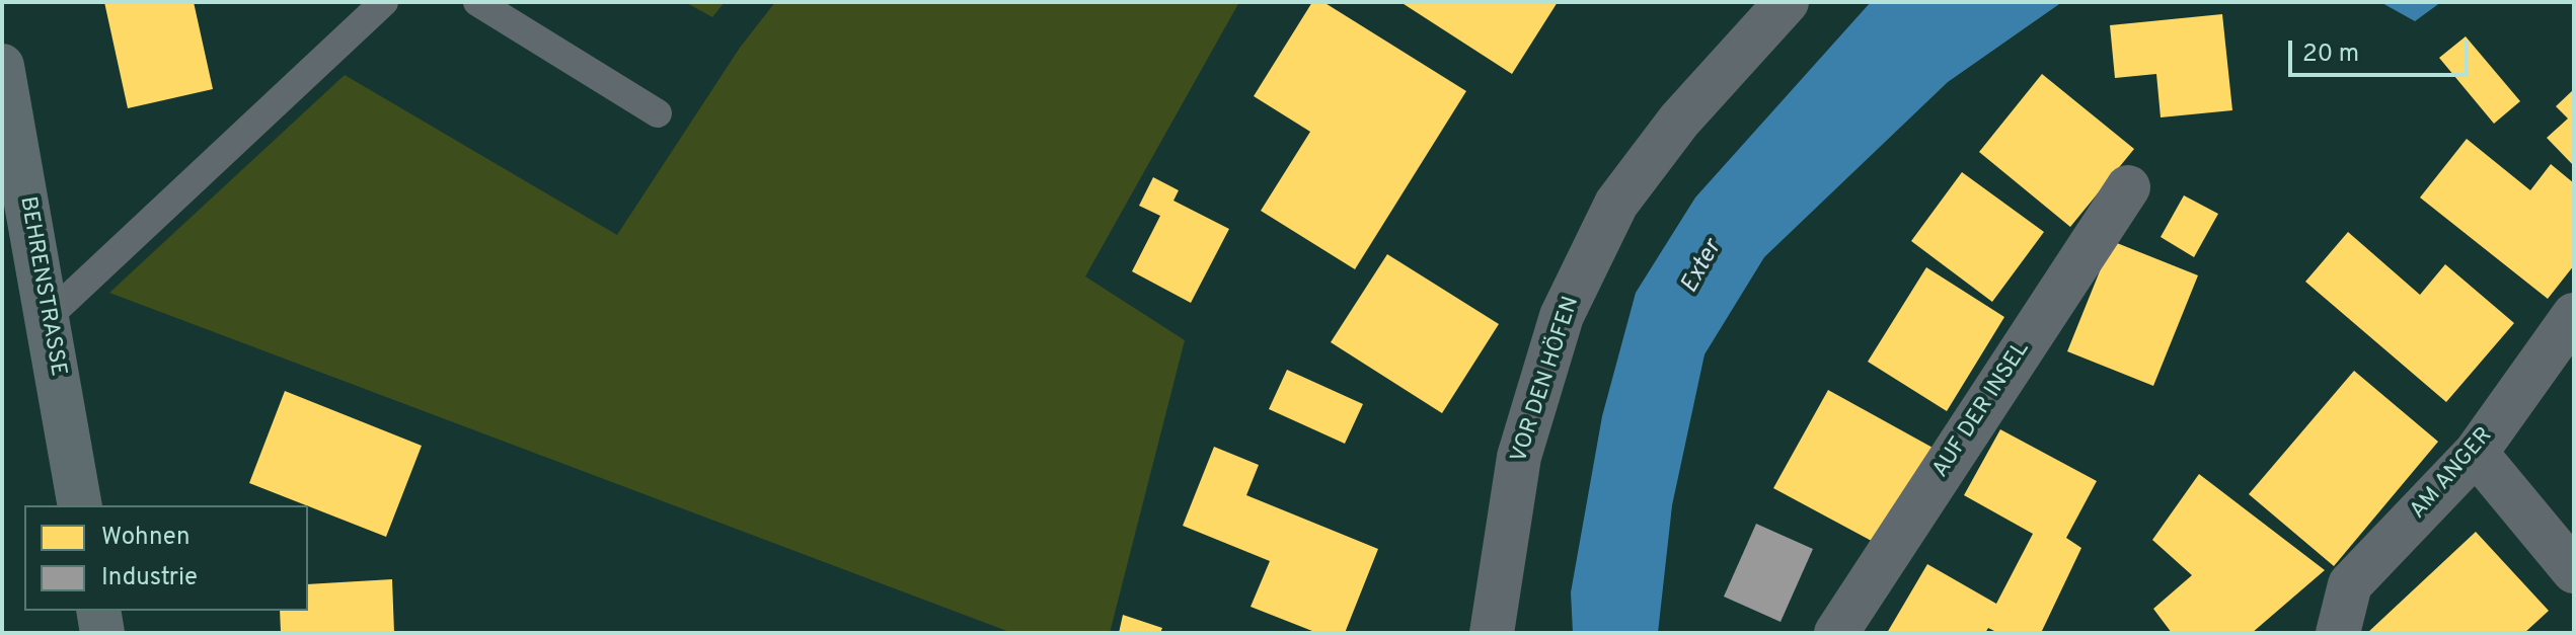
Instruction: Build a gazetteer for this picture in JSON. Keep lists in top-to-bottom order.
{
  "streets": {
    "main road": ["BEHRENSTRASSE"],
    "street": ["VOR DEN HÖFEN", "AUF DER INSEL", "AM ANGER"]
  },
  "water": ["Exter"],
  "legend": ["Wohnen", "Industrie"],
  "scale_bar": "20 m"
}
